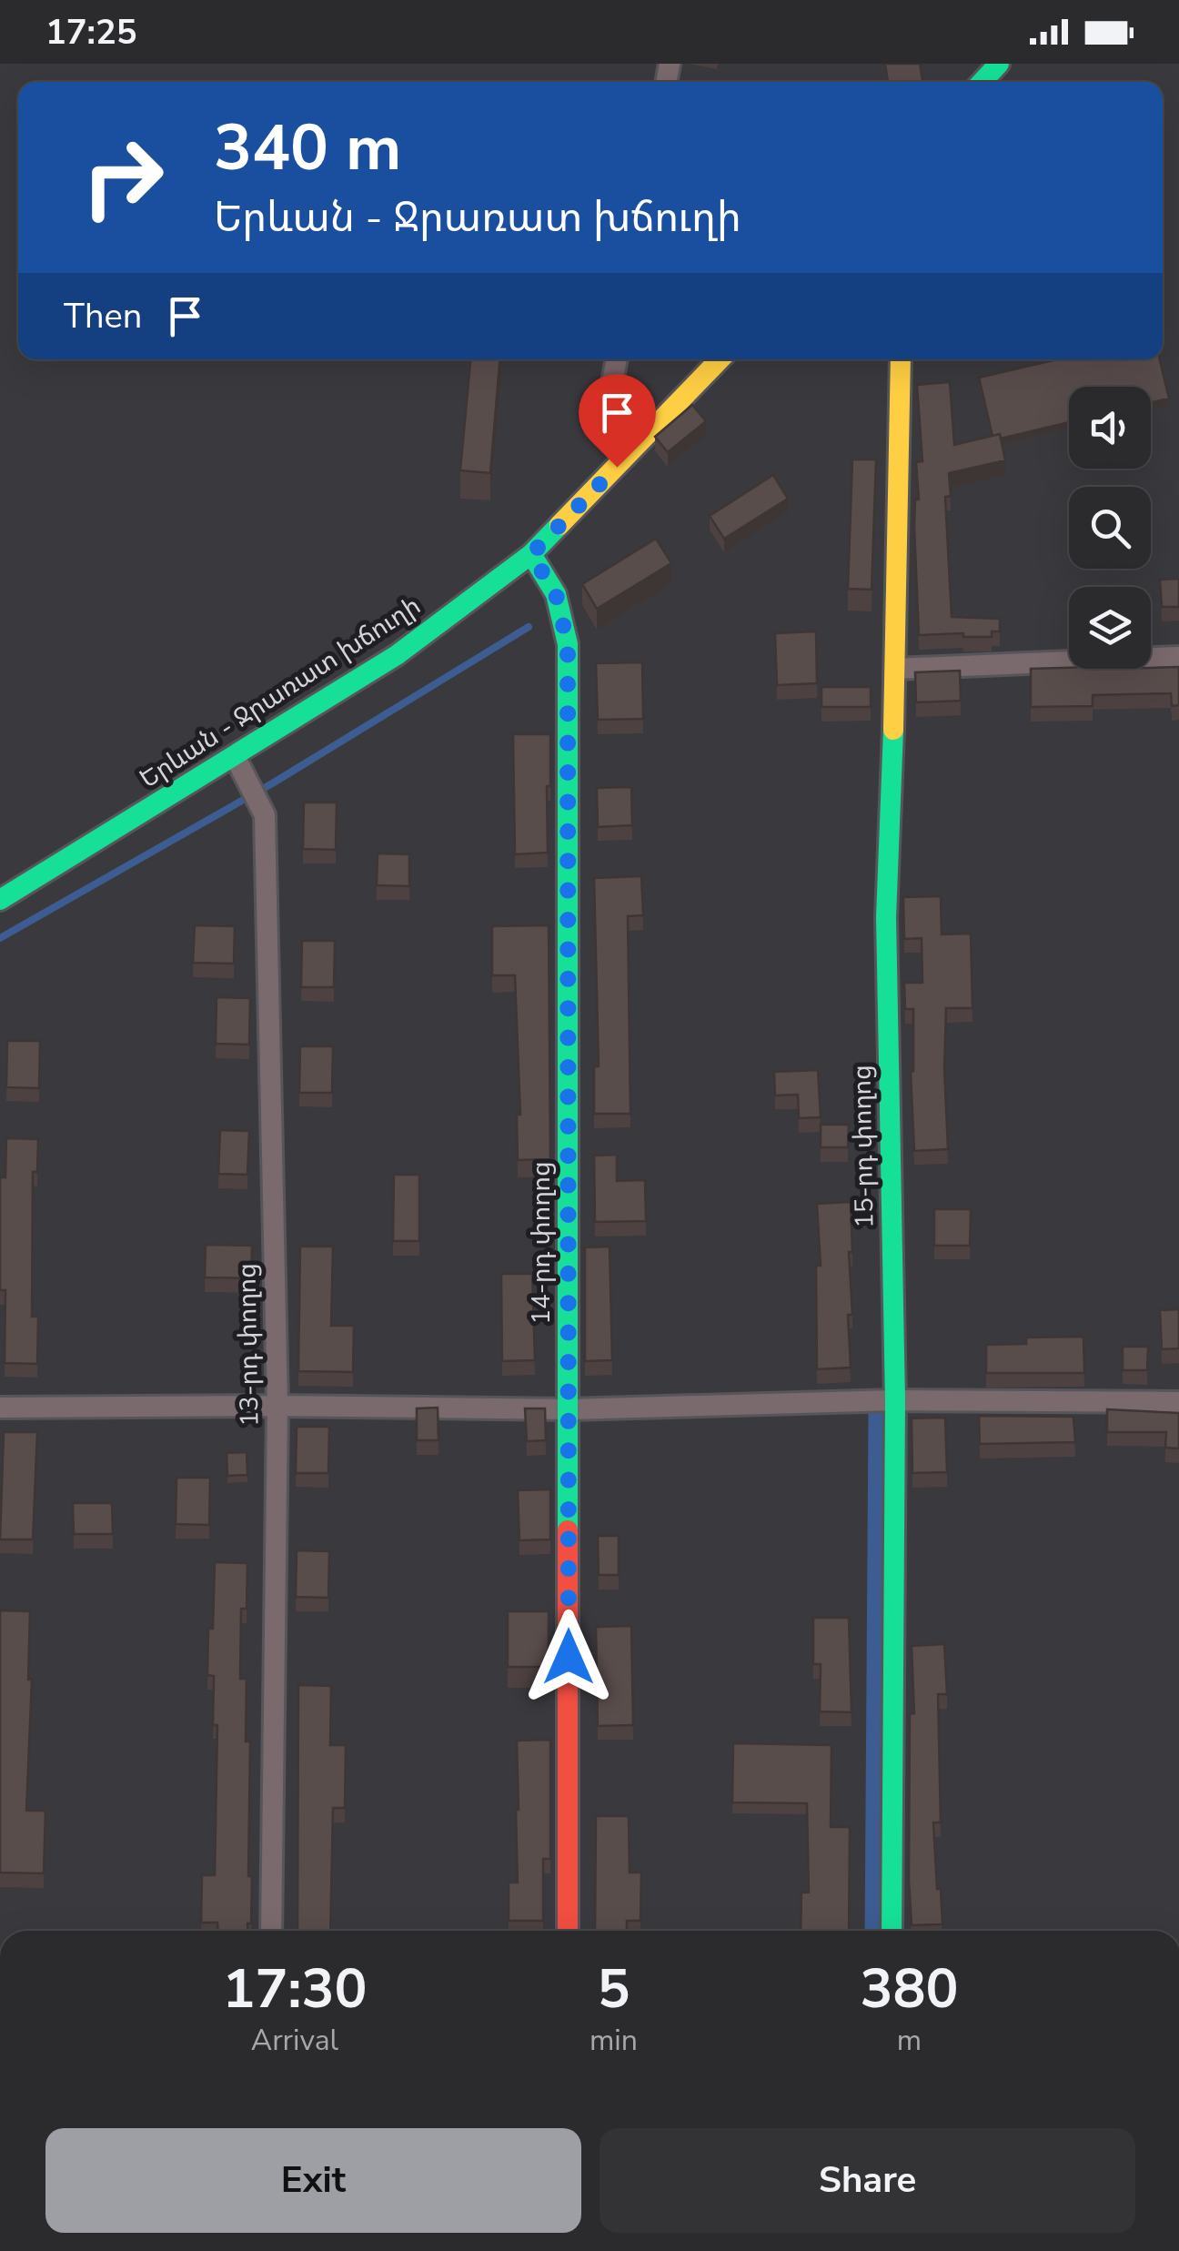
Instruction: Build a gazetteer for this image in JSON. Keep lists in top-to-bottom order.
{
  "streets": {
    "street": [
      "Երևան - Ջրառատ խճուղի",
      "15-րդ փողոց",
      "14-րդ փողոց",
      "13-րդ փողոց"
    ]
  },
  "crossings": [
    ["Երևան - Ջրառատ խճուղի", "14-րդ փողոց"],
    ["Երևան - Ջրառատ խճուղի", "13-րդ փողոց"]
  ],
  "page": {
    "status": "17:25",
    "turn": ["340 m", "Երևան - Ջրառատ խճուղի"],
    "then": "Then",
    "eta": [
      "17:30",
      "Arrival",
      "5",
      "min",
      "380",
      "m"
    ],
    "buttons": ["Exit", "Share"]
  }
}
